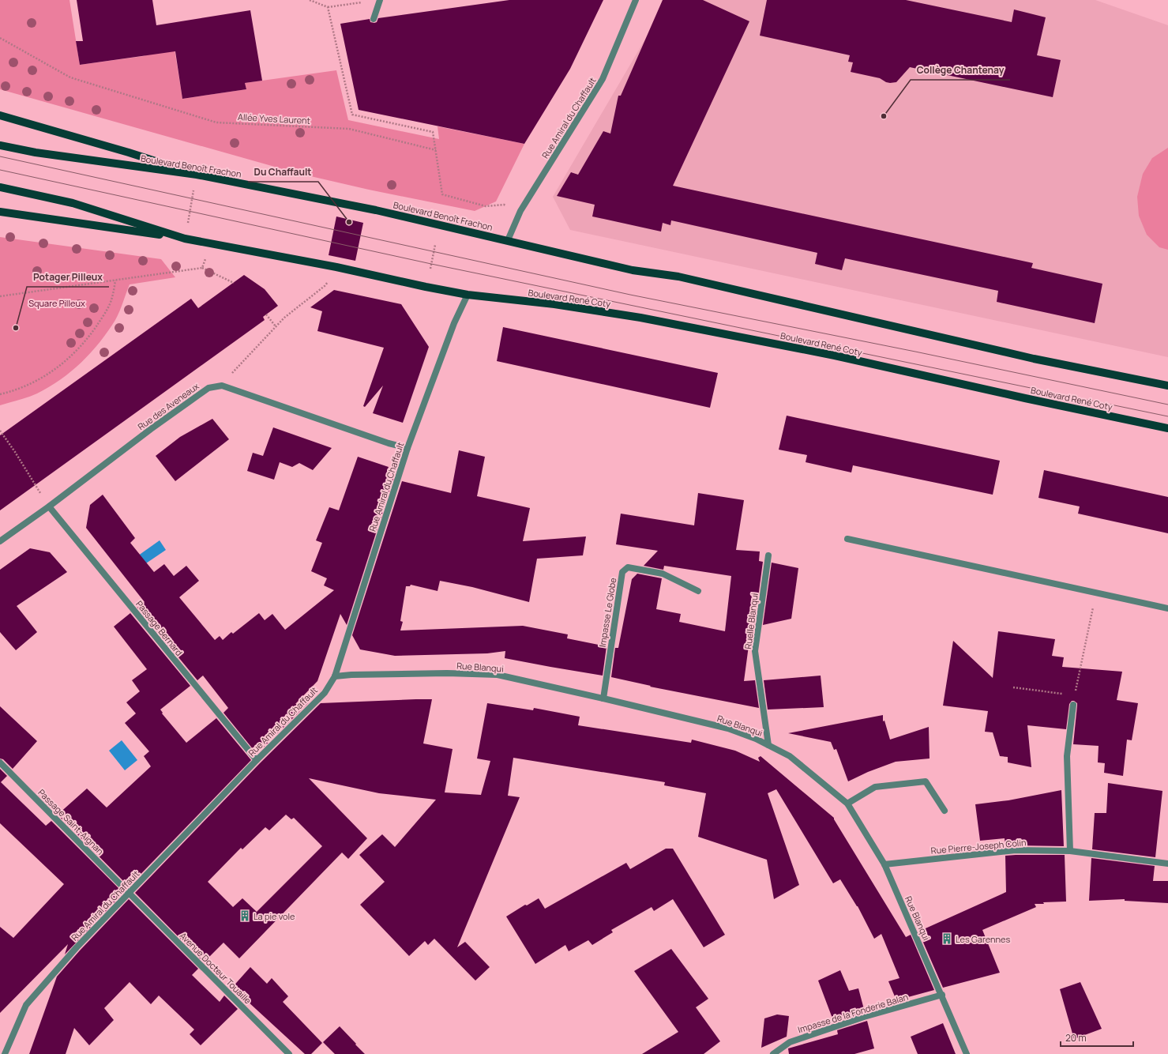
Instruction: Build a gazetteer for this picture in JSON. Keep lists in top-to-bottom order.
{
  "streets": {
    "main road": ["Boulevard Benoît Frachon", "Boulevard René Coty"],
    "street": [
      "Rue Amiral du Chaffault",
      "Rue des Aveneaux",
      "Impasse Le Globe",
      "Ruelle Blanqui",
      "Passage Bernard",
      "Rue Blanqui",
      "Passage Saint-Aignan",
      "Rue Pierre-Joseph Colin",
      "Avenue Docteur Touaille",
      "Impasse de la Fonderie Balan"
    ],
    "path": ["Allée Yves Laurent"]
  },
  "crossings": [
    ["Rue Amiral du Chaffault", "Boulevard Benoît Frachon"],
    ["Rue Amiral du Chaffault", "Boulevard René Coty"],
    ["Rue Amiral du Chaffault", "Passage Bernard"],
    ["Rue Amiral du Chaffault", "Rue Blanqui"],
    ["Rue Amiral du Chaffault", "Passage Saint-Aignan"],
    ["Rue Amiral du Chaffault", "Avenue Docteur Touaille"],
    ["Rue des Aveneaux", "Passage Bernard"],
    ["Impasse Le Globe", "Rue Blanqui"],
    ["Ruelle Blanqui", "Rue Blanqui"],
    ["Rue Blanqui", "Rue Pierre-Joseph Colin"],
    ["Rue Blanqui", "Impasse de la Fonderie Balan"],
    ["Passage Saint-Aignan", "Avenue Docteur Touaille"]
  ],
  "parks": ["Square Pilleux"],
  "places": {
    "other": ["Collège Chantenay", "Du Chaffault", "Potager Pilleux"],
    "building": ["La pie vole", "Les Garennes"]
  },
  "scale_bar": "20 m"
}
